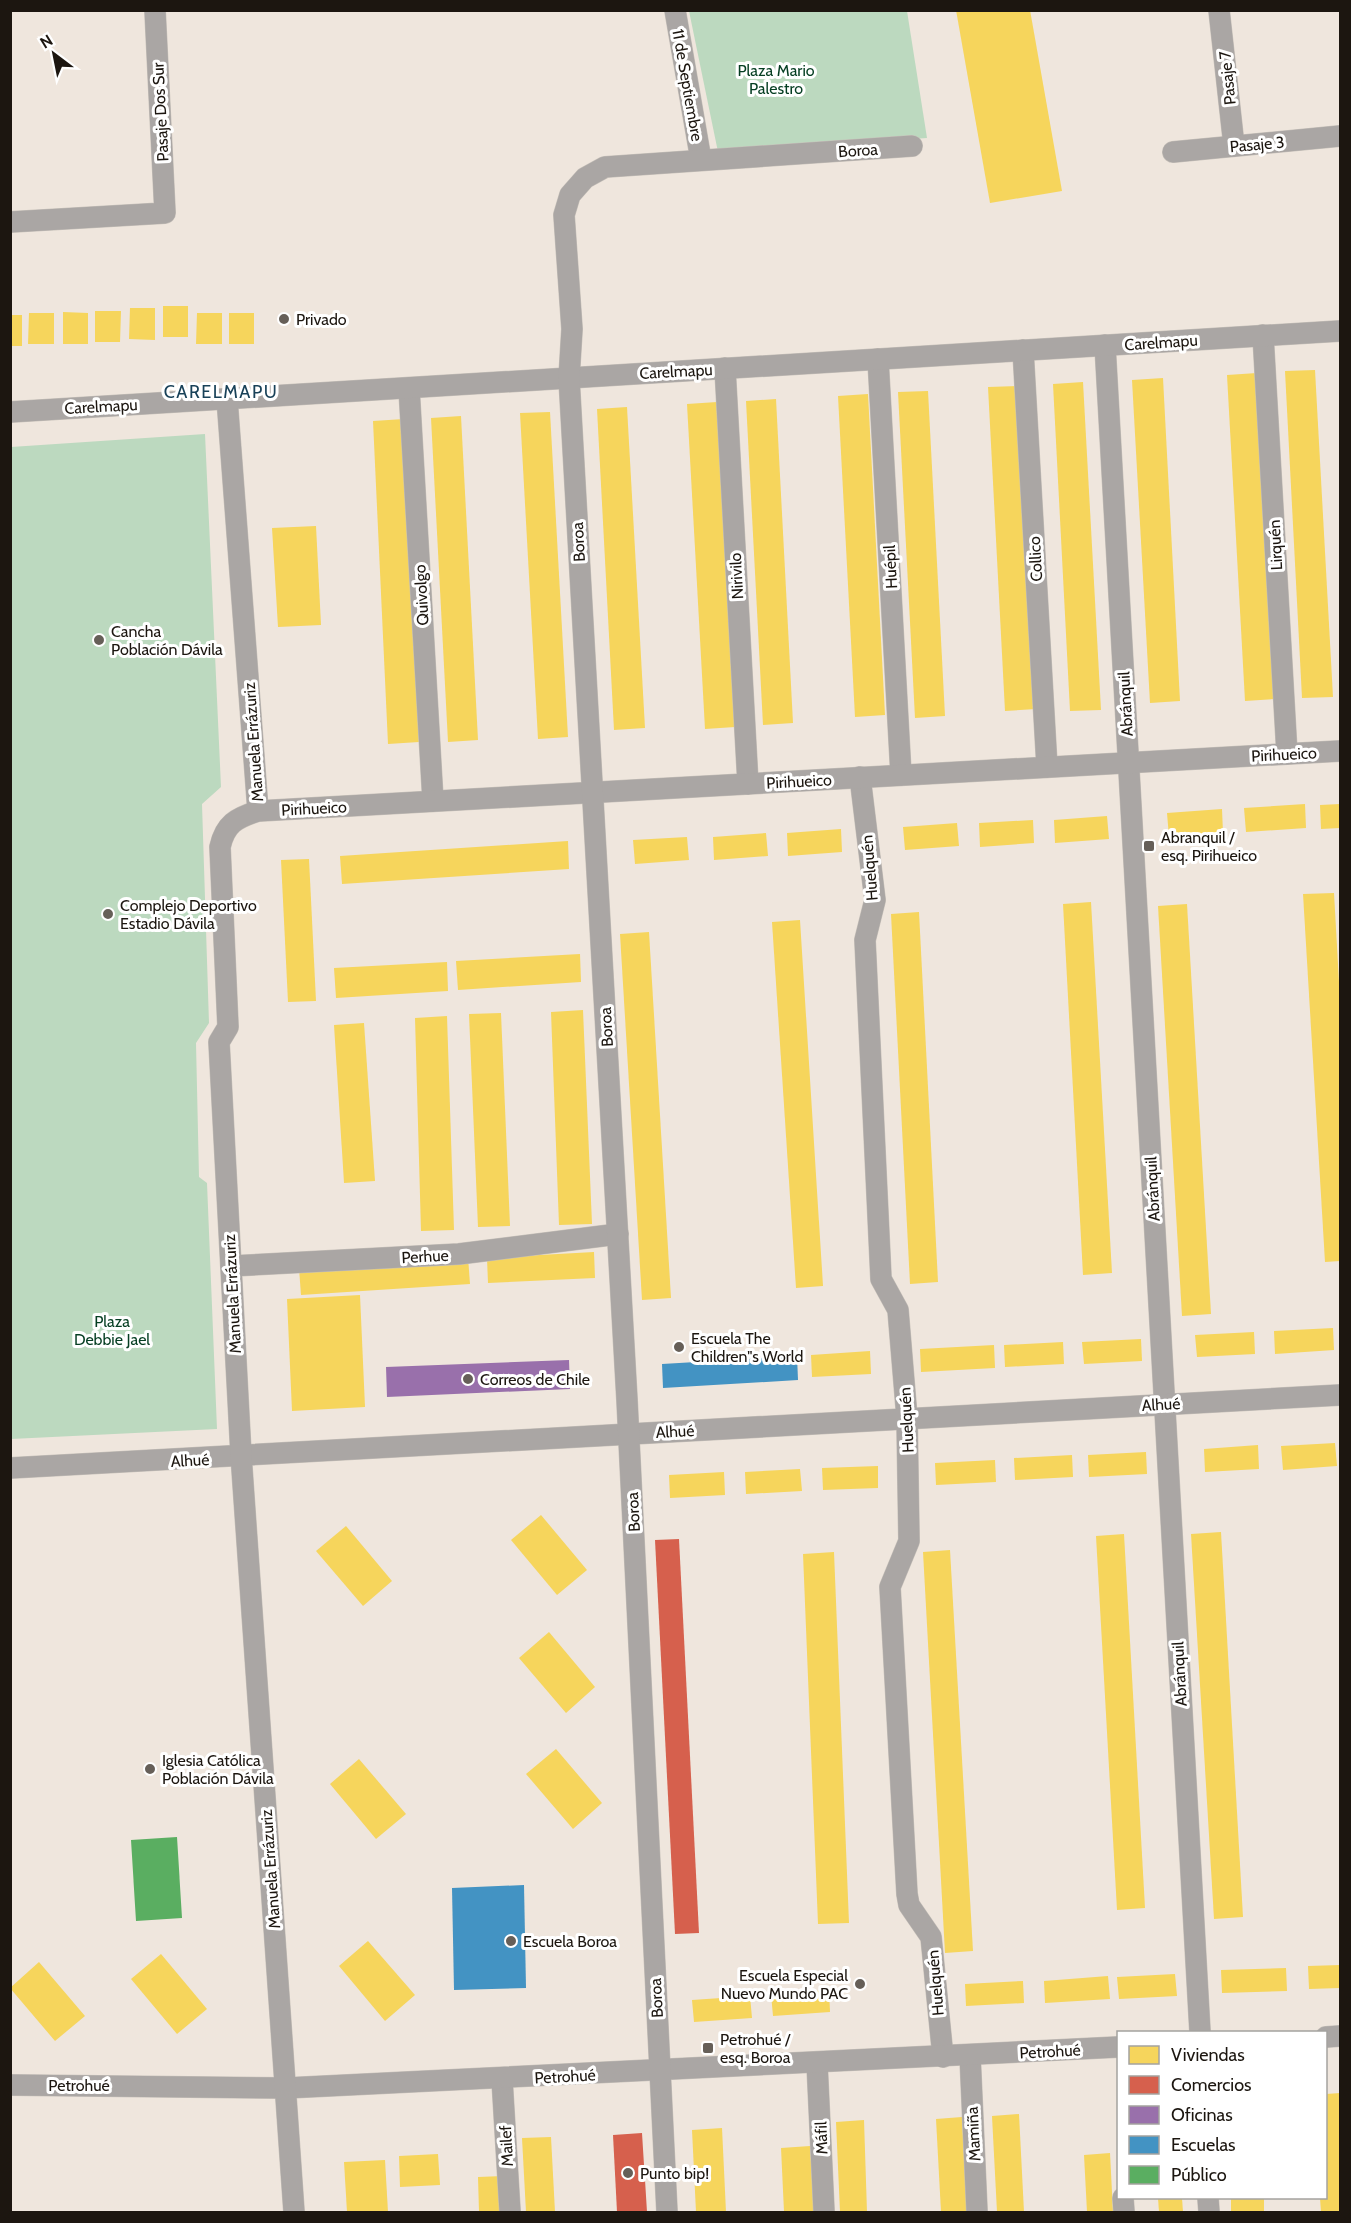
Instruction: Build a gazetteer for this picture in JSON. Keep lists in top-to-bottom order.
{
  "streets": {
    "street": [
      "Pasaje 7",
      "11 de Septiembre",
      "Pasaje Dos Sur",
      "Pasaje 3",
      "Boroa",
      "Carelmapu",
      "Lirquén",
      "Collico",
      "Huépil",
      "Nirivilo",
      "Quivolgo",
      "Abránquil",
      "Manuela Errázuriz",
      "Pirihueico",
      "Huelquén",
      "Perhue",
      "Alhué",
      "Petrohué",
      "Mamiña",
      "Máfil",
      "Mailef"
    ]
  },
  "crossings": [
    ["Pasaje 7", "Pasaje 3"],
    ["11 de Septiembre", "Boroa"],
    ["Boroa", "Carelmapu"],
    ["Boroa", "Pirihueico"],
    ["Boroa", "Perhue"],
    ["Boroa", "Alhué"],
    ["Boroa", "Petrohué"],
    ["Carelmapu", "Lirquén"],
    ["Carelmapu", "Collico"],
    ["Carelmapu", "Huépil"],
    ["Carelmapu", "Nirivilo"],
    ["Carelmapu", "Quivolgo"],
    ["Carelmapu", "Abránquil"],
    ["Carelmapu", "Manuela Errázuriz"],
    ["Lirquén", "Pirihueico"],
    ["Collico", "Pirihueico"],
    ["Huépil", "Pirihueico"],
    ["Nirivilo", "Pirihueico"],
    ["Quivolgo", "Pirihueico"],
    ["Abránquil", "Pirihueico"],
    ["Abránquil", "Alhué"],
    ["Manuela Errázuriz", "Pirihueico"],
    ["Manuela Errázuriz", "Perhue"],
    ["Manuela Errázuriz", "Alhué"],
    ["Manuela Errázuriz", "Petrohué"],
    ["Pirihueico", "Huelquén"],
    ["Huelquén", "Alhué"],
    ["Huelquén", "Petrohué"],
    ["Petrohué", "Mamiña"],
    ["Petrohué", "Máfil"],
    ["Petrohué", "Mailef"]
  ],
  "districts": ["CARELMAPU"],
  "parks": ["Plaza Mario Palestro", "Plaza Debbie Jael"],
  "places": {
    "other": [
      "Privado",
      "Cancha Población Dávila",
      "Complejo Deportivo Estadio Dávila",
      "Escuela The Children\"s World",
      "Correos de Chile",
      "Iglesia Católica Población Dávila",
      "Escuela Boroa",
      "Escuela Especial Nuevo Mundo PAC",
      "Punto bip!"
    ],
    "transit": ["Abranquil / esq. Pirihueico", "Petrohué / esq. Boroa"]
  },
  "legend": [
    "Viviendas",
    "Comercios",
    "Oficinas",
    "Escuelas",
    "Público"
  ],
  "north": "top left"
}
